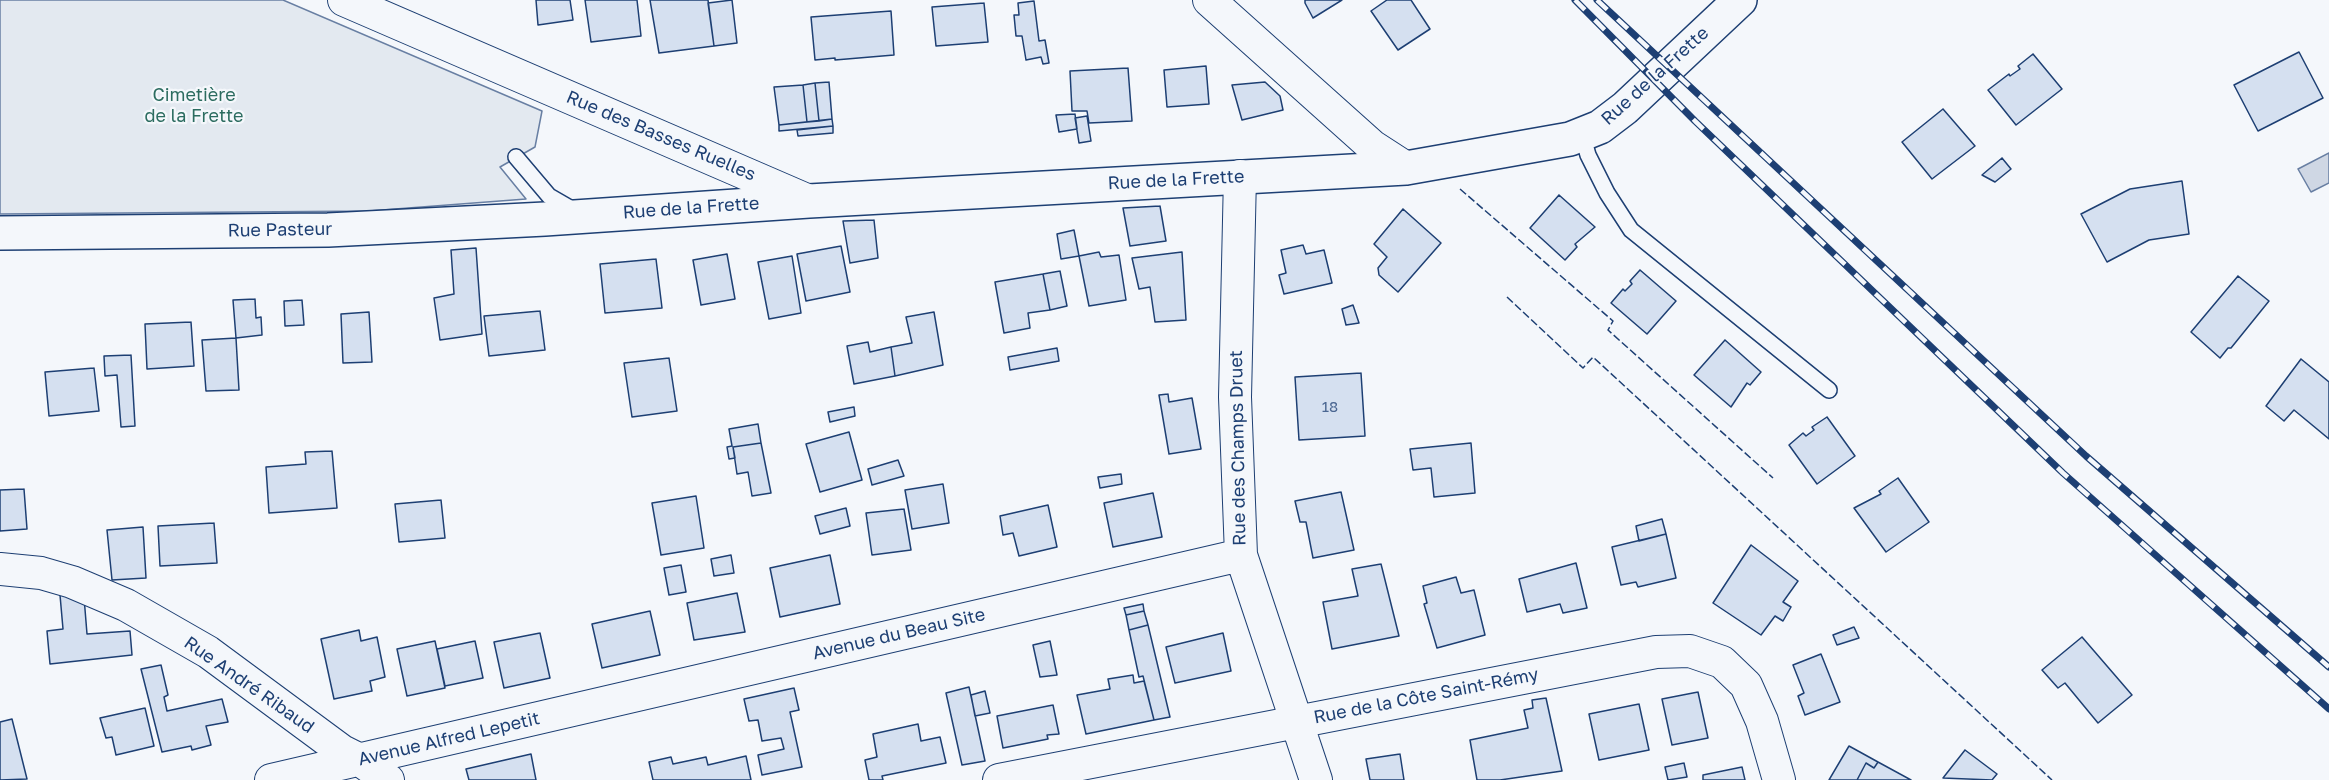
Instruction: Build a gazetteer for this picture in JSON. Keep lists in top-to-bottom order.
{
  "streets": {
    "street": [
      "Rue de la Frette",
      "Rue des Basses Ruelles",
      "Rue Pasteur",
      "Rue des Champs Druet",
      "Avenue du Beau Site",
      "Rue André Ribaud",
      "Rue de la Côte Saint-Rémy",
      "Avenue Alfred Lepetit"
    ]
  },
  "crossings": [
    ["Rue de la Frette", "Rue des Basses Ruelles"],
    ["Rue de la Frette", "Rue Pasteur"],
    ["Rue de la Frette", "Rue des Champs Druet"],
    ["Rue des Champs Druet", "Avenue du Beau Site"],
    ["Rue des Champs Druet", "Rue de la Côte Saint-Rémy"],
    ["Avenue du Beau Site", "Avenue Alfred Lepetit"],
    ["Rue André Ribaud", "Avenue Alfred Lepetit"]
  ],
  "parks": ["Cimetière de la Frette"],
  "house_numbers": ["18"]
}
